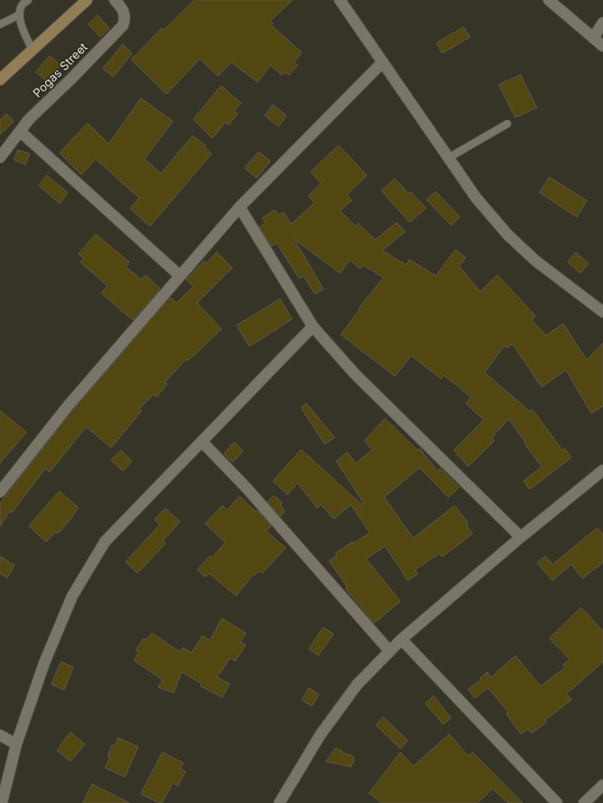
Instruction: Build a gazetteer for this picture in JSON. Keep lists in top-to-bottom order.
{
  "streets": {
    "street": ["Pogas Street"]
  }
}
